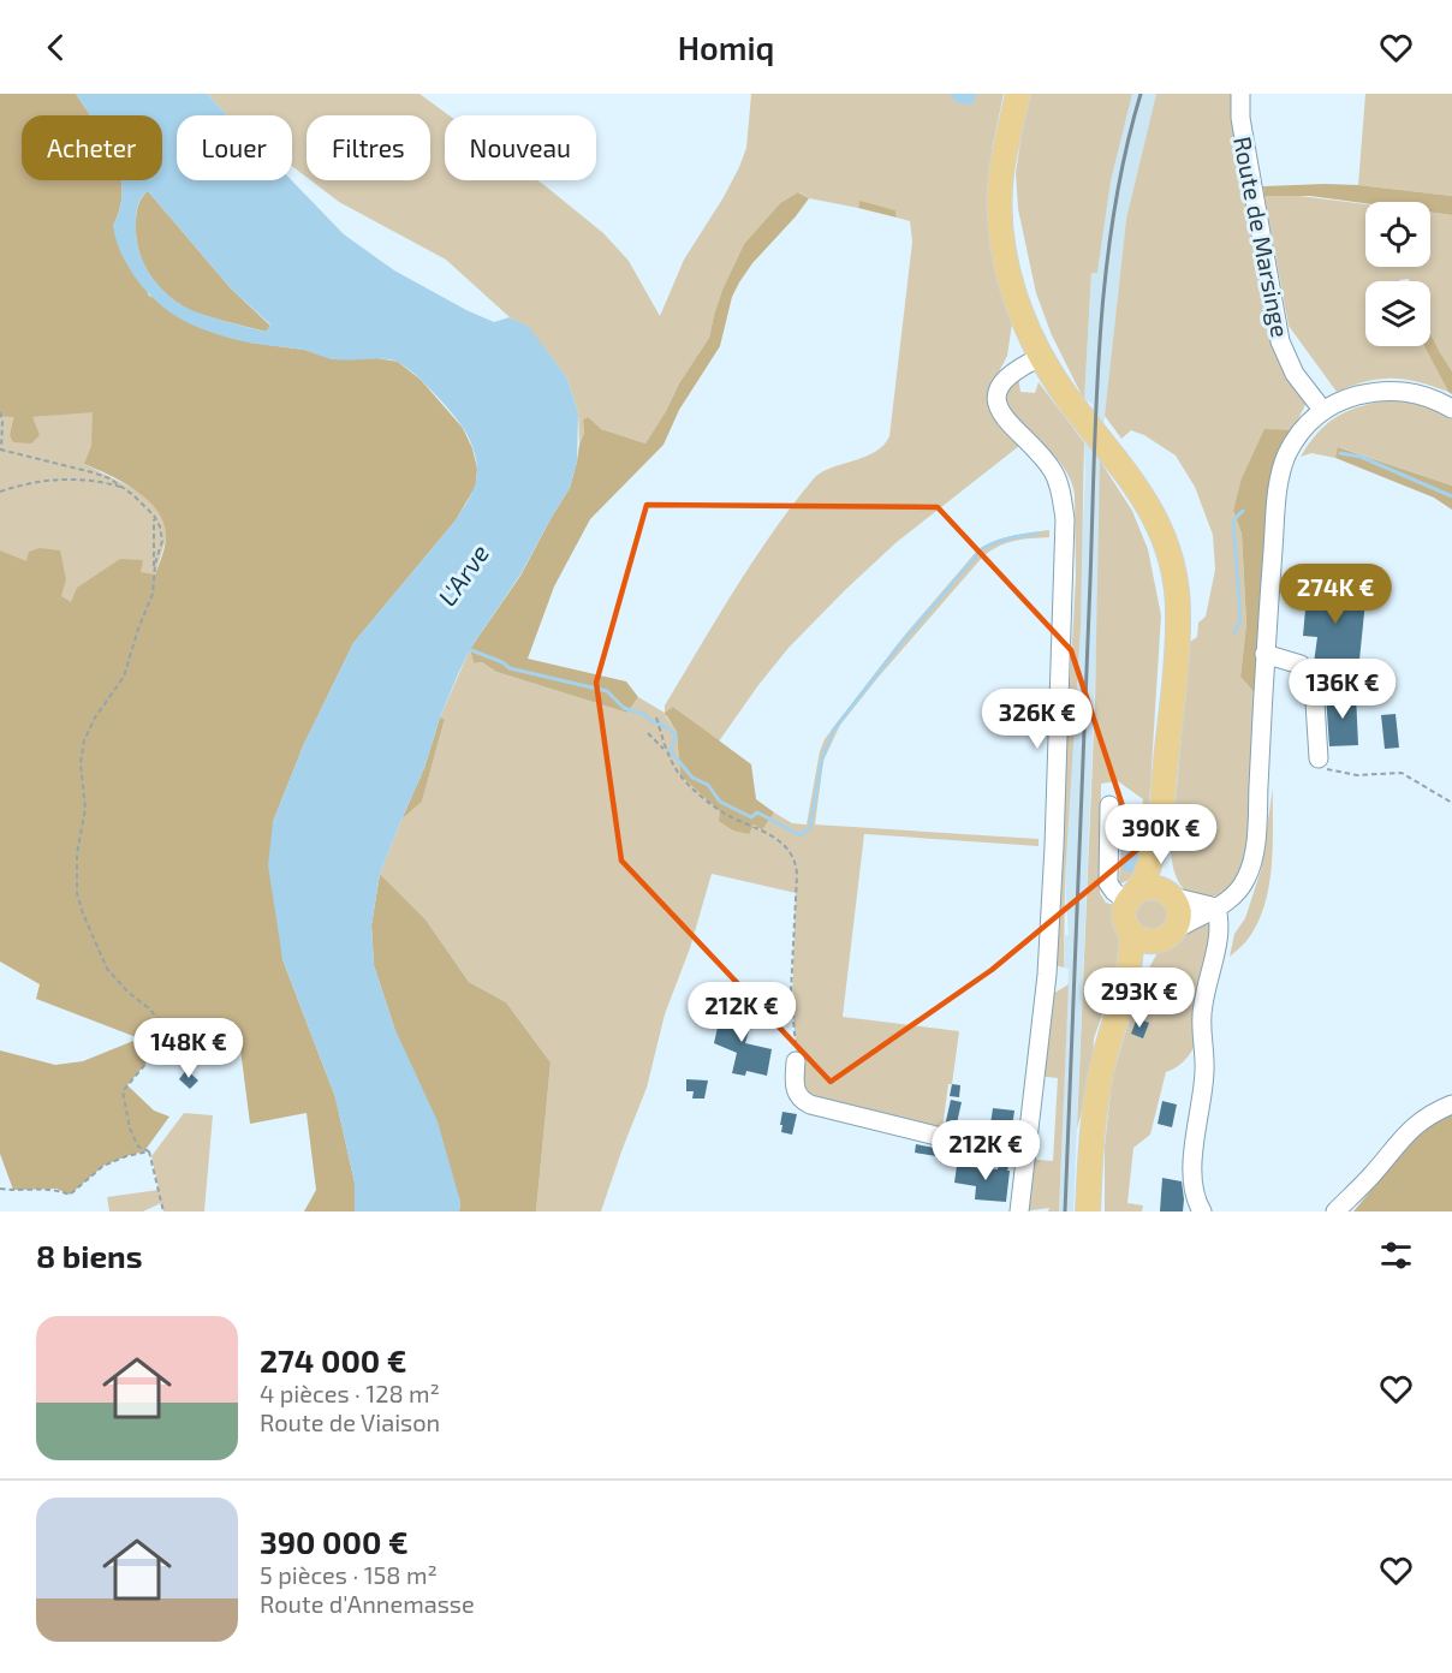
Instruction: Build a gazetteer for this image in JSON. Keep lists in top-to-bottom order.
{
  "streets": {
    "street": ["Route de Marsinge"]
  },
  "water": ["L'Arve"],
  "page": {
    "header": "Homiq",
    "chip": [
      "Acheter",
      "Louer",
      "Filtres",
      "Nouveau"
    ],
    "price": [
      "274K €",
      "136K €",
      "326K €",
      "390K €",
      "293K €",
      "212K €",
      "148K €",
      "212K €"
    ],
    "heading": "8 biens",
    "list": [
      {
        "name": "274 000 €",
        "note": "4 pièces · 128 m² · Route de Viaison"
      },
      {
        "name": "390 000 €",
        "note": "5 pièces · 158 m² · Route d'Annemasse"
      }
    ]
  }
}
